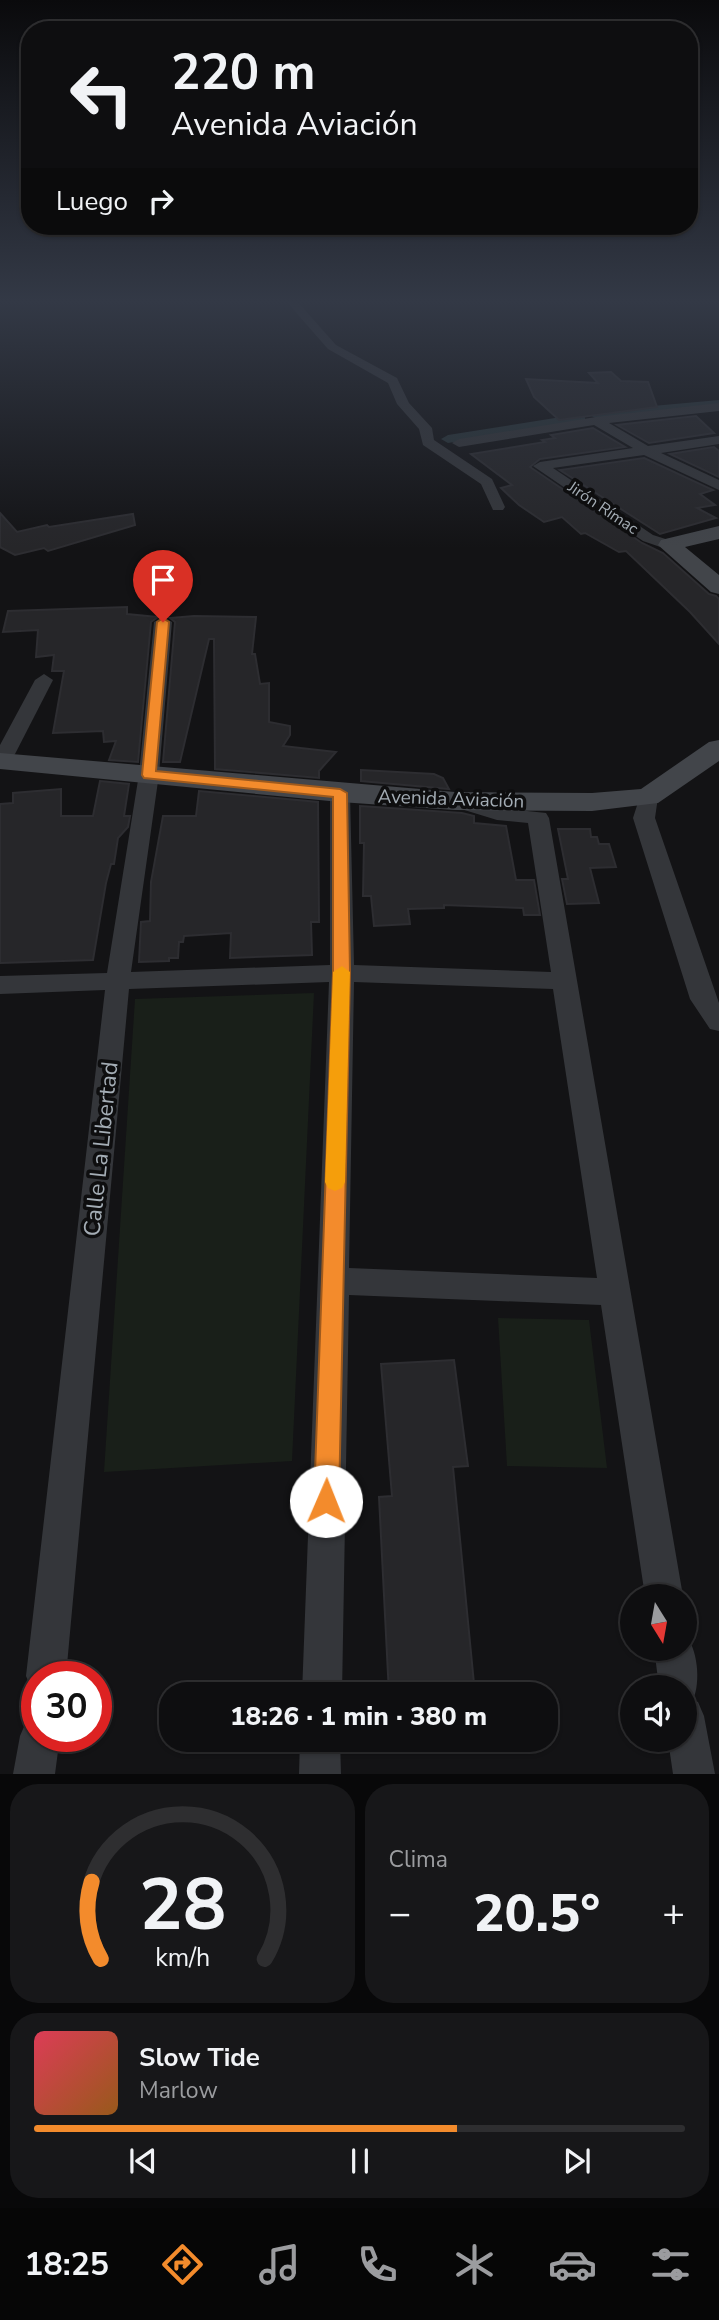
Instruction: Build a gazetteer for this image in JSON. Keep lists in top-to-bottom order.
{
  "streets": {
    "street": ["Jirón Rímac", "Avenida Aviación", "Calle La Libertad"]
  },
  "crossings": [
    ["Avenida Aviación", "Calle La Libertad"]
  ],
  "north": "bottom",
  "page": {
    "turn": ["220 m", "Avenida Aviación"],
    "then": "Luego",
    "limit": "30",
    "trip": "18:26 · 1 min · 380 m",
    "tile": "Clima",
    "heat": ["−", "20.5°", "+"],
    "song": ["Slow Tide", "Marlow"],
    "tabs": "18:25",
    "gauge": ["28", "km/h"]
  }
}
